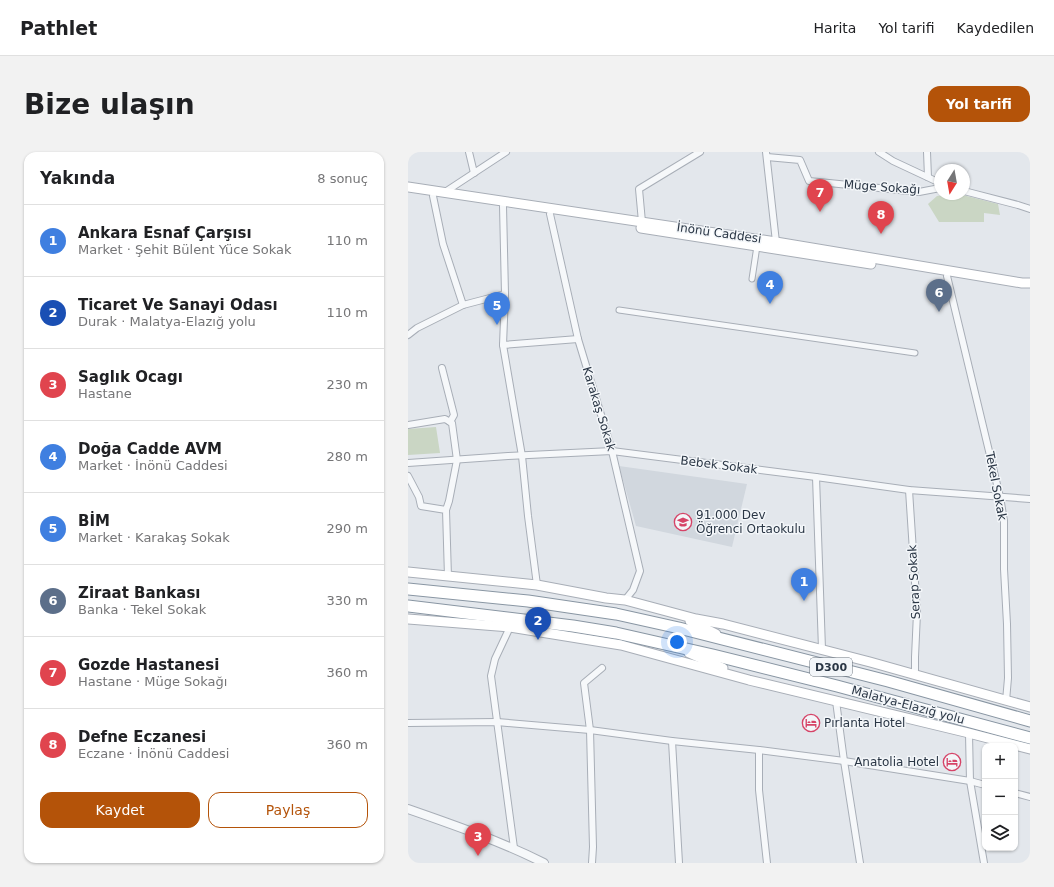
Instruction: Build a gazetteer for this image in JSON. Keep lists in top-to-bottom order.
{
  "streets": {
    "highway": ["D300", "Malatya-Elazığ yolu"],
    "main road": ["İnönü Caddesi"],
    "street": [
      "Müge Sokağı",
      "Karakaş Sokak",
      "Bebek Sokak",
      "Tekel Sokak",
      "Serap Sokak"
    ]
  },
  "crossings": [
    ["İnönü Caddesi", "Karakaş Sokak"],
    ["İnönü Caddesi", "Tekel Sokak"],
    ["Karakaş Sokak", "Bebek Sokak"],
    ["Bebek Sokak", "Tekel Sokak"],
    ["Bebek Sokak", "Serap Sokak"],
    ["D300", "Malatya-Elazığ yolu"]
  ],
  "places": {
    "school or university": ["91.000 Dev Öğrenci Ortaokulu"],
    "hotel": ["Pırlanta Hotel", "Anatolia Hotel"]
  },
  "north": "bottom",
  "page": {
    "header": "Pathlet",
    "nav": ["Harita", "Yol tarifi", "Kaydedilen"],
    "buttons": [
      "Yol tarifi",
      ["Kaydet", "Paylaş"]
    ],
    "title": "Bize ulaşın",
    "heading": ["Yakında", "8 sonuç"],
    "pins": [
      "7",
      "8",
      "4",
      "6",
      "5",
      "1",
      "2",
      "3"
    ],
    "list": [
      {
        "mark": "1",
        "name": "Ankara Esnaf Çarşısı",
        "note": "Market · Şehit Bülent Yüce Sokak",
        "value": "110 m"
      },
      {
        "mark": "2",
        "name": "Ticaret Ve Sanayi Odası",
        "note": "Durak · Malatya-Elazığ yolu",
        "value": "110 m"
      },
      {
        "mark": "3",
        "name": "Saglık Ocagı",
        "note": "Hastane",
        "value": "230 m"
      },
      {
        "mark": "4",
        "name": "Doğa Cadde AVM",
        "note": "Market · İnönü Caddesi",
        "value": "280 m"
      },
      {
        "mark": "5",
        "name": "BİM",
        "note": "Market · Karakaş Sokak",
        "value": "290 m"
      },
      {
        "mark": "6",
        "name": "Ziraat Bankası",
        "note": "Banka · Tekel Sokak",
        "value": "330 m"
      },
      {
        "mark": "7",
        "name": "Gozde Hastanesi",
        "note": "Hastane · Müge Sokağı",
        "value": "360 m"
      },
      {
        "mark": "8",
        "name": "Defne Eczanesi",
        "note": "Eczane · İnönü Caddesi",
        "value": "360 m"
      }
    ],
    "map_buttons": ["+", "−"]
  }
}
